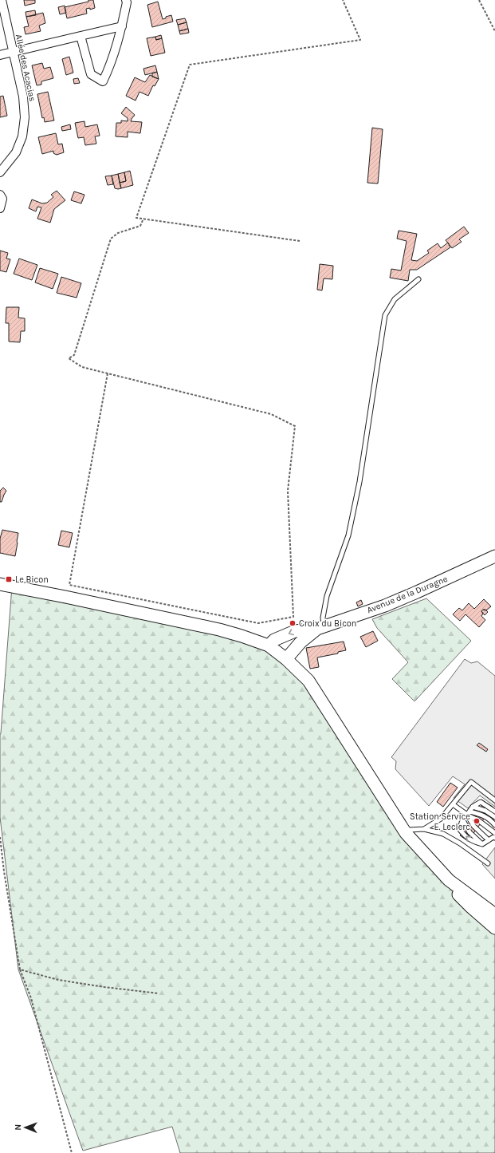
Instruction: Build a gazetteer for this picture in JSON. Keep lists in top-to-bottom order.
{
  "streets": {
    "main road": ["Avenue de la Duragne"],
    "street": ["Allée des Acacias"]
  },
  "places": {
    "transit": ["Le Bicon"],
    "other": ["Croix du Bicon", "Station Service E. Leclerc"]
  },
  "north": "left"
}
